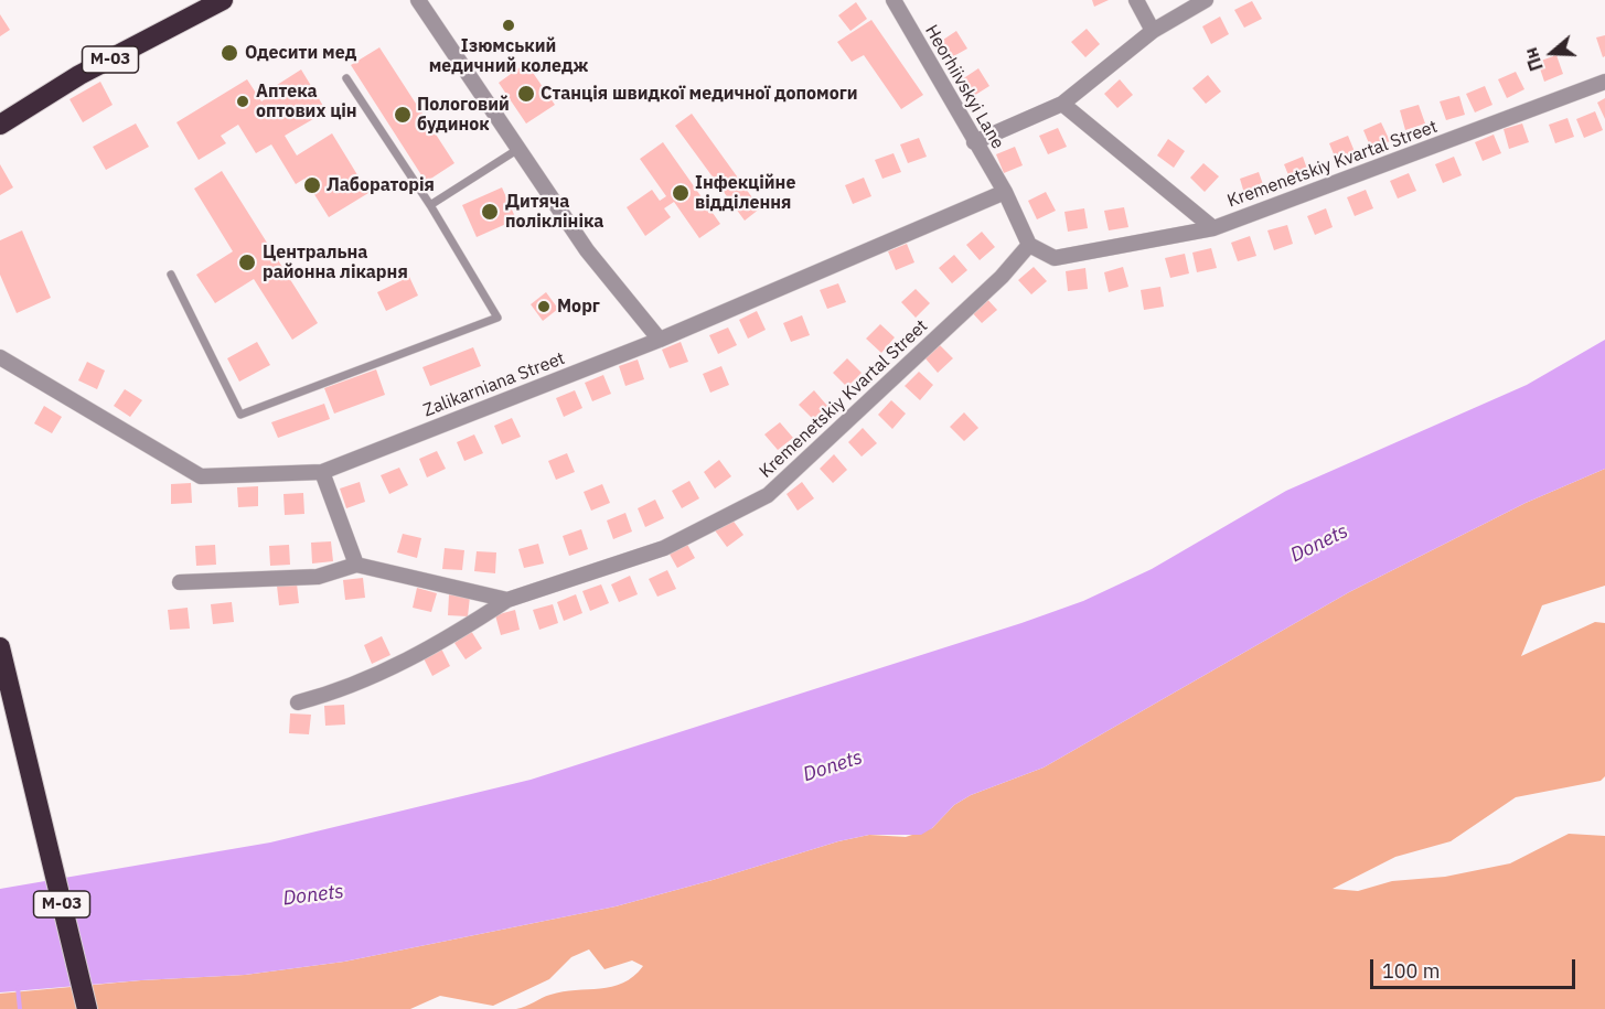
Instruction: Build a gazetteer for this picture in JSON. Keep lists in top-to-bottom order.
{
  "streets": {
    "highway": ["М-03"],
    "street": ["Heorhiivskyi Lane", "Kremenetskiy Kvartal Street", "Zalikarniana Street"]
  },
  "crossings": [
    ["Heorhiivskyi Lane", "Zalikarniana Street"]
  ],
  "water": ["Donets"],
  "places": [
    "Ізюмський медичний коледж",
    "Одесити мед",
    "Станція швидкої медичної допомоги",
    "Аптека оптових цін",
    "Пологовий будинок",
    "Лабораторія",
    "Інфекційне відділення",
    "Дитяча поліклініка",
    "Центральна районна лікарня",
    "Морг"
  ],
  "scale_bar": "100 m",
  "north": "left"
}
